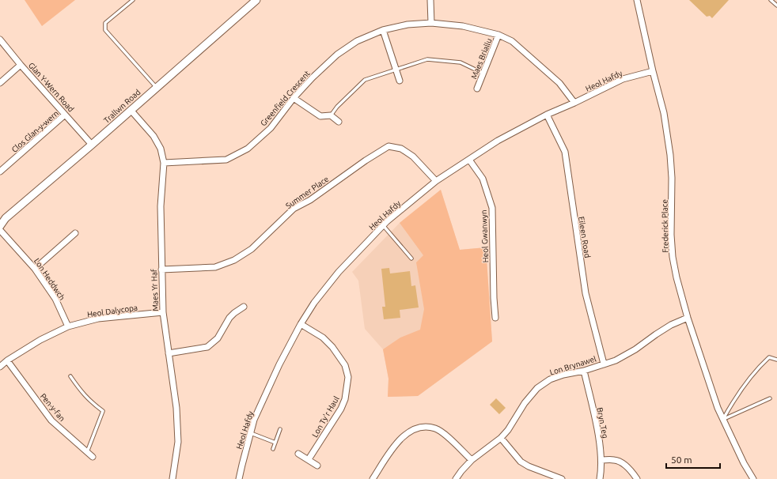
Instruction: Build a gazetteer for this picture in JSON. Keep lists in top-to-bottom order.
{
  "streets": {
    "street": [
      "Maes Briallu",
      "Heol Hafdy",
      "Glan Y-Wern Road",
      "Greenfield Crescent",
      "Trallwn Road",
      "Clos Glan-y-wern",
      "Summer Place",
      "Frederick Place",
      "Heol Gwanwyn",
      "Eileen Road",
      "Lon Heddwch",
      "Maes Yr Haf",
      "Heol Dalycopa",
      "Lon Brynawel",
      "Pen-y-fan",
      "Lon Ty'r Haul",
      "Bryn Teg"
    ]
  },
  "crossings": [
    ["Maes Briallu", "Greenfield Crescent"],
    ["Heol Hafdy", "Greenfield Crescent"],
    ["Heol Hafdy", "Summer Place"],
    ["Heol Hafdy", "Frederick Place"],
    ["Heol Hafdy", "Heol Gwanwyn"],
    ["Heol Hafdy", "Eileen Road"],
    ["Heol Hafdy", "Lon Ty'r Haul"],
    ["Glan Y-Wern Road", "Trallwn Road"],
    ["Glan Y-Wern Road", "Clos Glan-y-wern"],
    ["Greenfield Crescent", "Maes Yr Haf"],
    ["Trallwn Road", "Maes Yr Haf"],
    ["Summer Place", "Maes Yr Haf"],
    ["Frederick Place", "Lon Brynawel"],
    ["Eileen Road", "Lon Brynawel"],
    ["Lon Heddwch", "Heol Dalycopa"],
    ["Maes Yr Haf", "Heol Dalycopa"],
    ["Heol Dalycopa", "Pen-y-fan"],
    ["Lon Brynawel", "Bryn Teg"]
  ],
  "scale_bar": "50 m"
}
